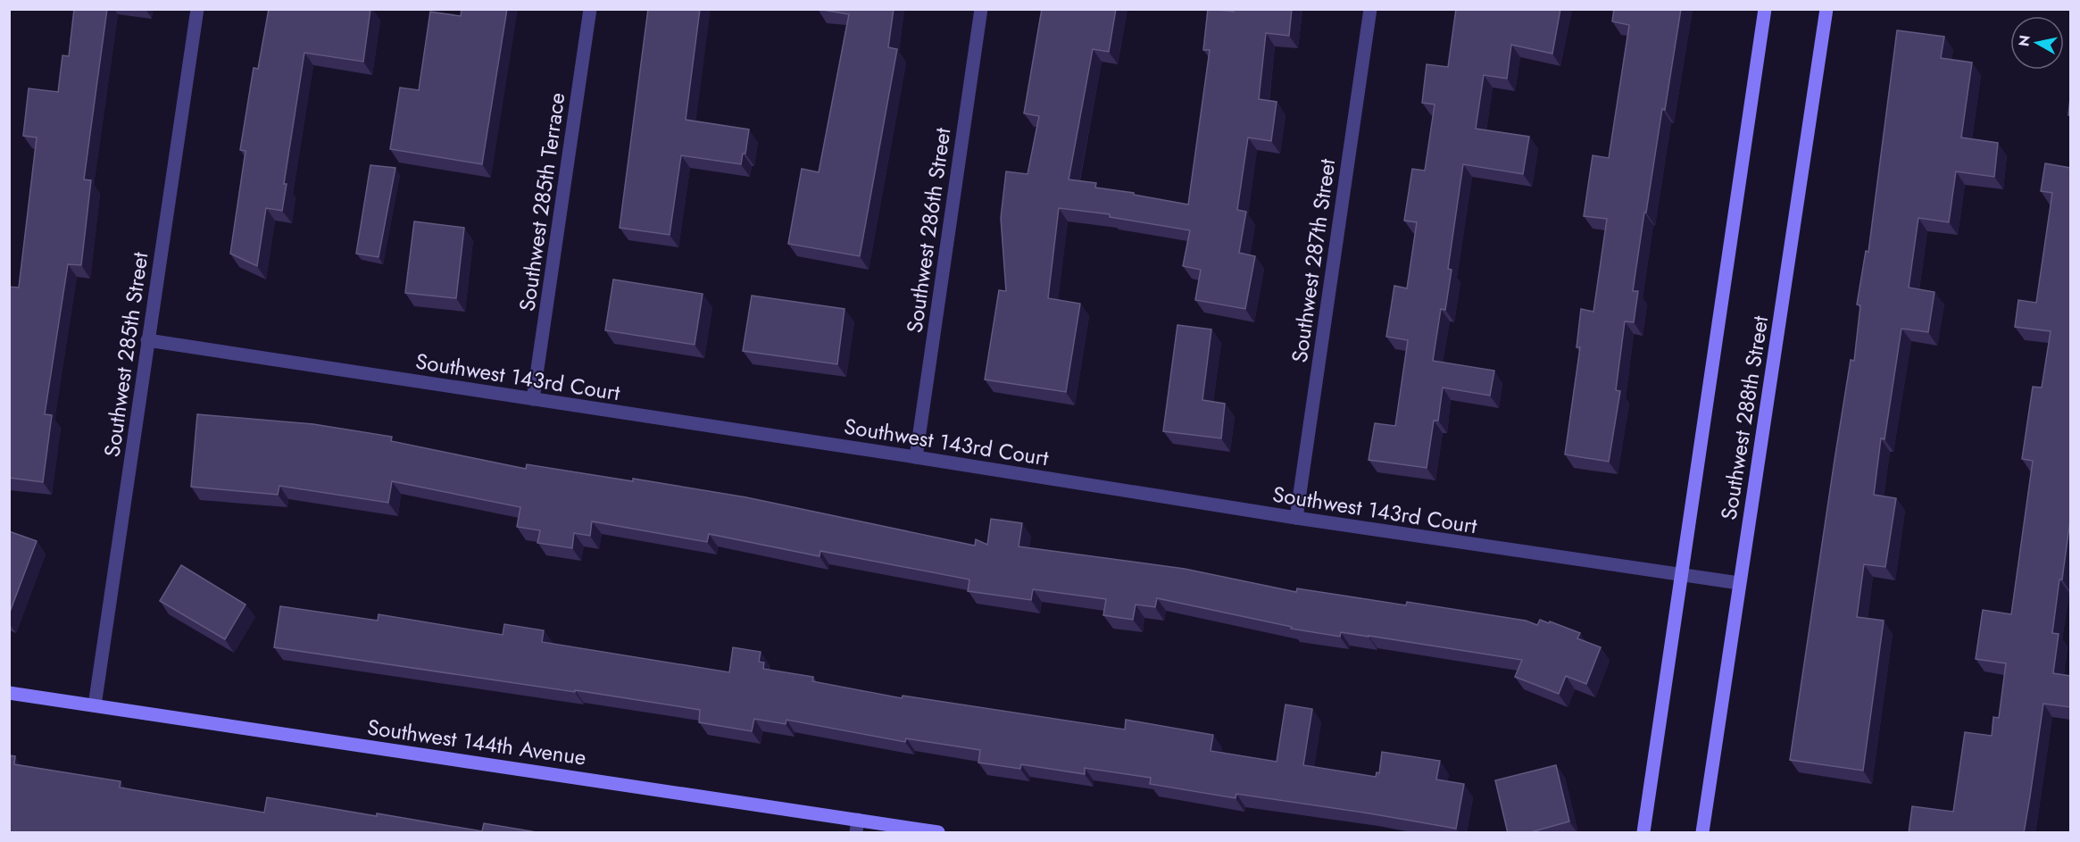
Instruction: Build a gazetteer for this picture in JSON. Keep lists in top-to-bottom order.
{
  "streets": {
    "main road": ["Southwest 288th Street", "Southwest 144th Avenue"],
    "street": [
      "Southwest 285th Terrace",
      "Southwest 286th Street",
      "Southwest 287th Street",
      "Southwest 285th Street",
      "Southwest 143rd Court"
    ]
  },
  "crossings": [
    ["Southwest 285th Terrace", "Southwest 143rd Court"],
    ["Southwest 286th Street", "Southwest 143rd Court"],
    ["Southwest 287th Street", "Southwest 143rd Court"],
    ["Southwest 285th Street", "Southwest 143rd Court"],
    ["Southwest 285th Street", "Southwest 144th Avenue"],
    ["Southwest 143rd Court", "Southwest 288th Street"]
  ],
  "north": "left"
}
